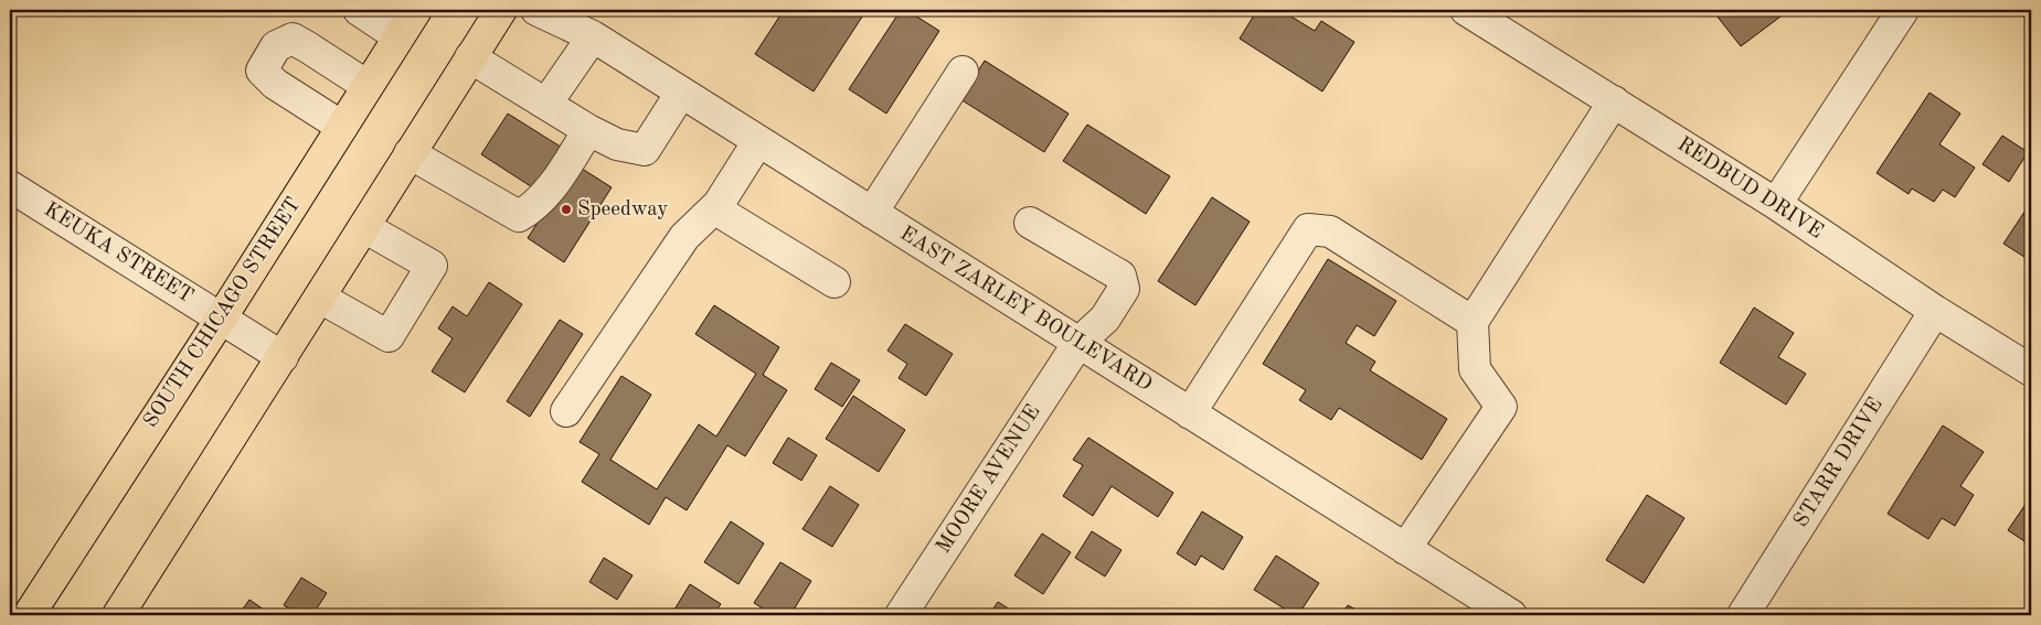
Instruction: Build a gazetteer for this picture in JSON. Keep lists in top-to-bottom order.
{
  "streets": {
    "main road": ["SOUTH CHICAGO STREET"],
    "street": [
      "REDBUD DRIVE",
      "KEUKA STREET",
      "EAST ZARLEY BOULEVARD",
      "STARR DRIVE",
      "MOORE AVENUE"
    ]
  },
  "crossings": [
    ["REDBUD DRIVE", "STARR DRIVE"],
    ["KEUKA STREET", "SOUTH CHICAGO STREET"],
    ["EAST ZARLEY BOULEVARD", "MOORE AVENUE"]
  ],
  "places": ["Speedway"]
}
